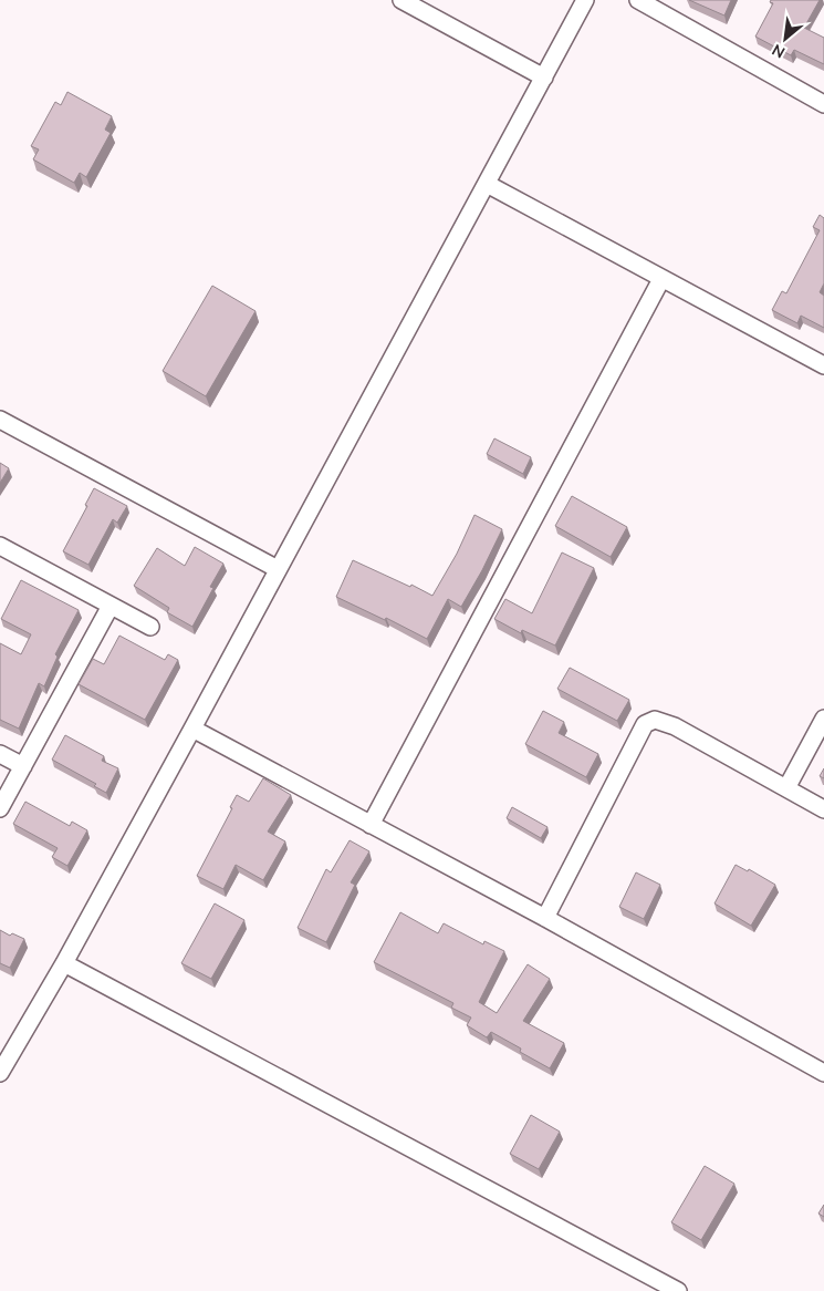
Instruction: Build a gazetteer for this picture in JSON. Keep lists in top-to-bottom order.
{
  "north": "bottom left"
}
